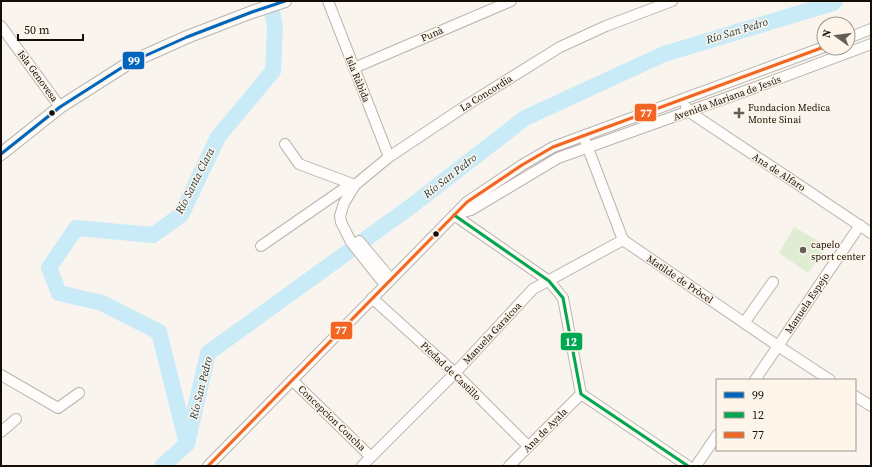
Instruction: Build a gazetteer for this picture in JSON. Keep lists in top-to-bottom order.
{
  "streets": {
    "street": [
      "Punà",
      "Isla Genovesa",
      "Isla Ràbida",
      "La Concordia",
      "Avenida Mariana de Jesús",
      "Ana de Alfaro",
      "Matilde de Pròcel",
      "Manuela Espejo",
      "Manuela Garaicoa",
      "Piedad de Castillo",
      "Concepcion Concha",
      "Ana de Ayala"
    ]
  },
  "crossings": [
    ["Punà", "Isla Ràbida"],
    ["Isla Ràbida", "La Concordia"],
    ["La Concordia", "Avenida Mariana de Jesús"],
    ["Avenida Mariana de Jesús", "Ana de Alfaro"],
    ["Avenida Mariana de Jesús", "Piedad de Castillo"],
    ["Avenida Mariana de Jesús", "Concepcion Concha"],
    ["Ana de Alfaro", "Manuela Espejo"],
    ["Matilde de Pròcel", "Manuela Espejo"],
    ["Matilde de Pròcel", "Manuela Garaicoa"],
    ["Manuela Garaicoa", "Piedad de Castillo"],
    ["Manuela Garaicoa", "Concepcion Concha"],
    ["Piedad de Castillo", "Ana de Ayala"]
  ],
  "water": ["Río San Pedro", "Río Santa Clara"],
  "places": {
    "health": ["Fundacion Medica Monte Sinai"],
    "other": ["capelo sport center"]
  },
  "lines": ["transit line 99", "transit line 77", "transit line 12"],
  "legend": ["99", "12", "77"],
  "scale_bar": "50 m",
  "north": "left"
}
